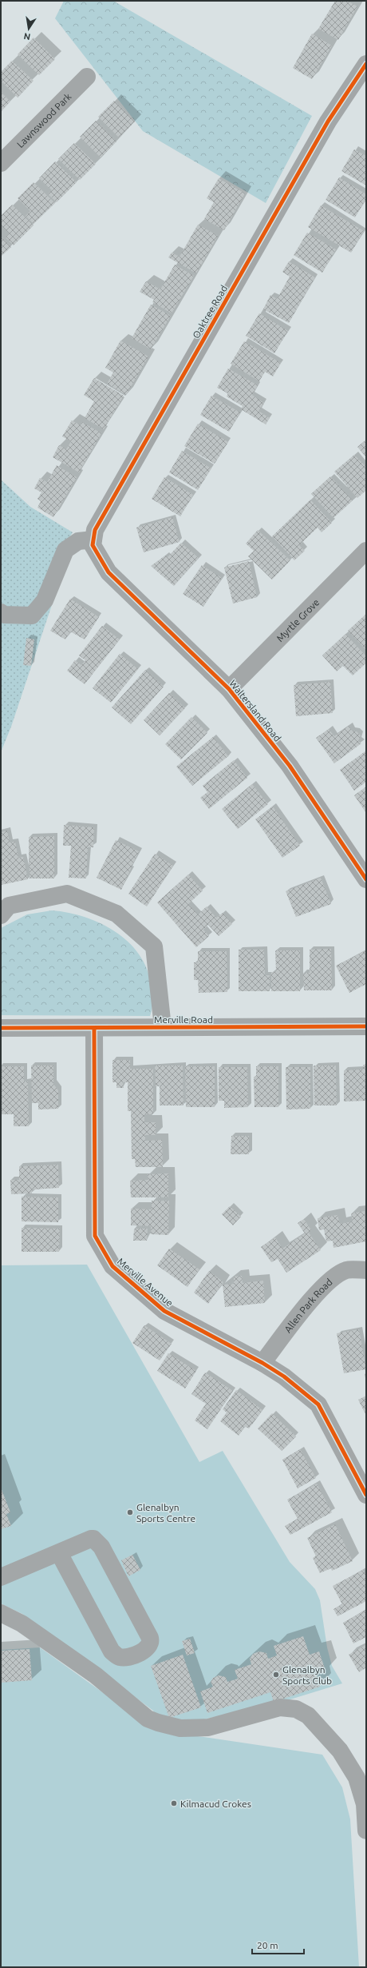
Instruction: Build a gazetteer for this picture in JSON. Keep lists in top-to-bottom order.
{
  "streets": {
    "street": [
      "Lawnswood Park",
      "Oaktree Road",
      "Myrtle Grove",
      "Waltersland Road",
      "Merville Road",
      "Merville Avenue",
      "Allen Park Road"
    ]
  },
  "crossings": [
    ["Oaktree Road", "Waltersland Road"],
    ["Myrtle Grove", "Waltersland Road"],
    ["Merville Road", "Merville Avenue"],
    ["Merville Avenue", "Allen Park Road"]
  ],
  "places": ["Glenalbyn Sports Centre", "Glenalbyn Sports Club", "Kilmacud Crokes"],
  "scale_bar": "20 m",
  "north": "bottom"
}
